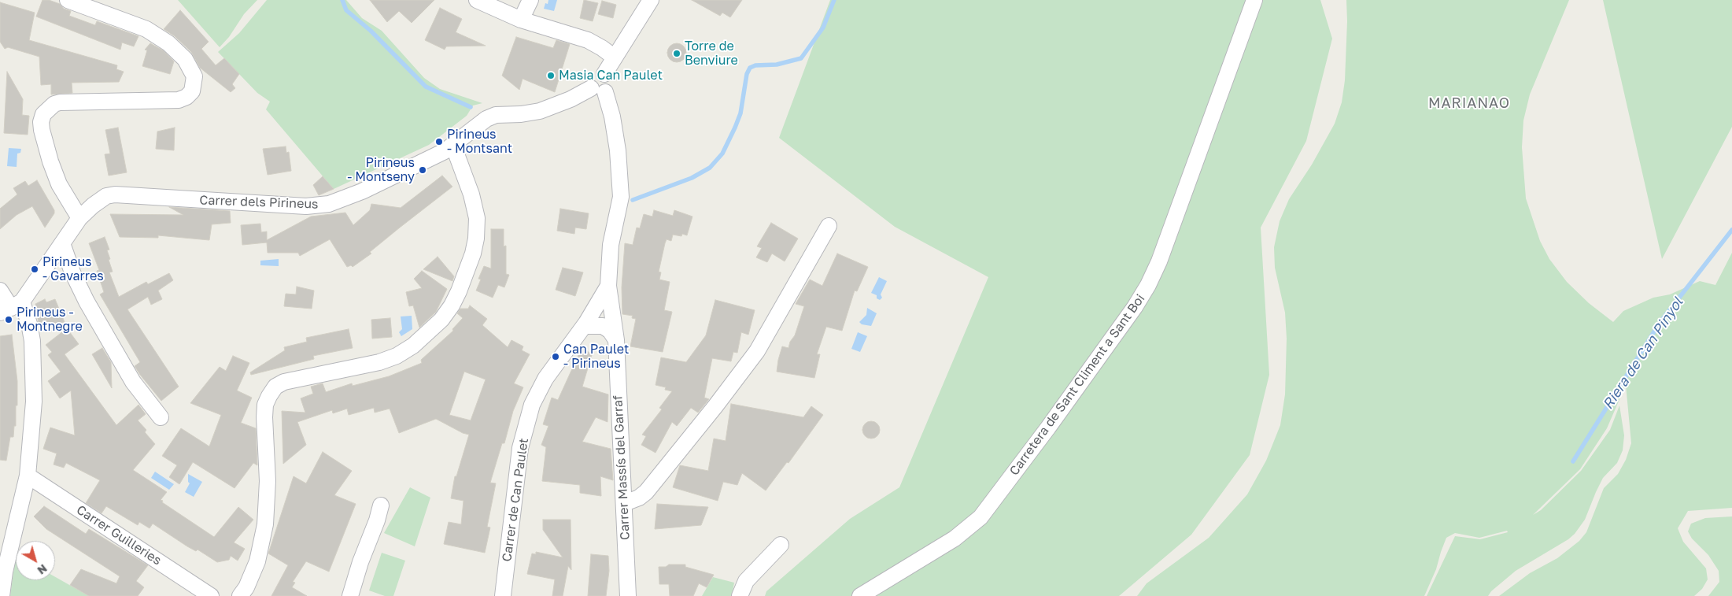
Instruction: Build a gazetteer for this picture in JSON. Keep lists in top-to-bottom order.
{
  "streets": {
    "street": [
      "Carrer dels Pirineus",
      "Carretera de Sant Climent a Sant Boi",
      "Carrer Massís del Garraf",
      "Carrer de Can Paulet",
      "Carrer Guilleries"
    ]
  },
  "crossings": [
    ["Carrer dels Pirineus", "Carrer de Can Paulet"],
    ["Carrer Massís del Garraf", "Carrer de Can Paulet"]
  ],
  "districts": ["MARIANAO"],
  "water": ["Riera de Can Pinyol"],
  "places": [
    "Torre de Benviure",
    "Masia Can Paulet",
    "Pirineus - Montsant",
    "Pirineus - Montseny",
    "Pirineus - Gavarres",
    "Pirineus - Montnegre",
    "Can Paulet - Pirineus"
  ],
  "north": "bottom right"
}
